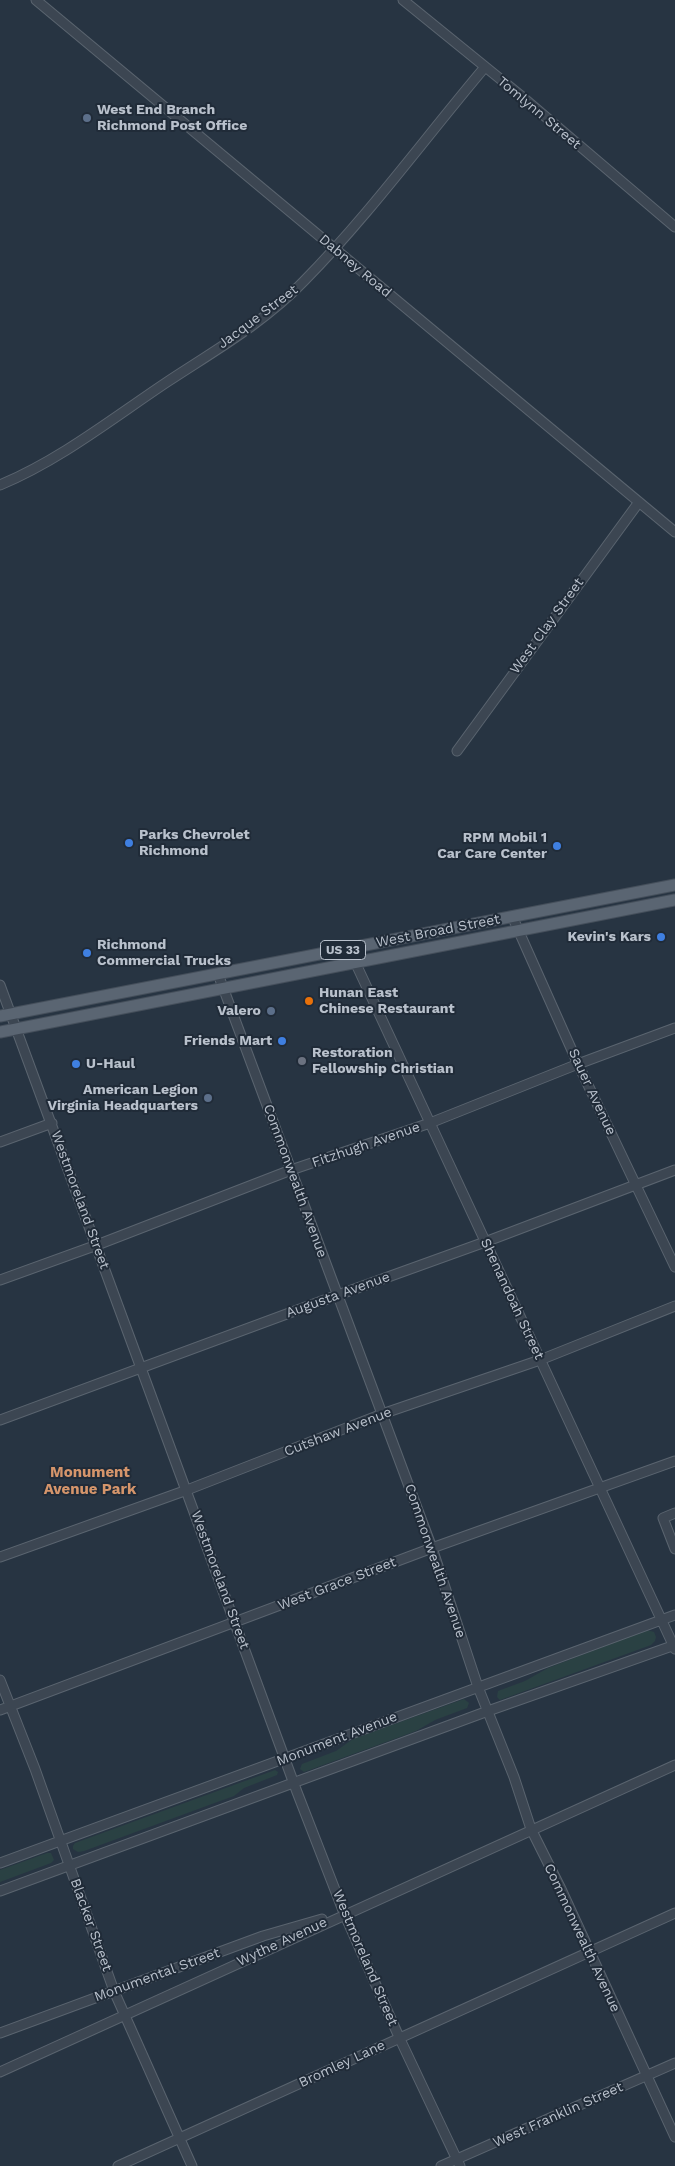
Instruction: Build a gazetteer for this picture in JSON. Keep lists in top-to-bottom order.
{
  "streets": {
    "main road": ["West Broad Street", "US 33"],
    "street": [
      "Tomlynn Street",
      "Dabney Road",
      "Jacque Street",
      "West Clay Street",
      "Sauer Avenue",
      "Fitzhugh Avenue",
      "Commonwealth Avenue",
      "Westmoreland Street",
      "Augusta Avenue",
      "Shenandoah Street",
      "Cutshaw Avenue",
      "West Grace Street",
      "Monument Avenue",
      "Blacker Street",
      "Wythe Avenue",
      "Monumental Street",
      "Bromley Lane",
      "West Franklin Street"
    ]
  },
  "crossings": [
    ["Tomlynn Street", "Jacque Street"],
    ["Dabney Road", "Jacque Street"],
    ["Dabney Road", "West Clay Street"],
    ["West Broad Street", "Sauer Avenue"],
    ["West Broad Street", "Commonwealth Avenue"],
    ["West Broad Street", "Westmoreland Street"],
    ["West Broad Street", "Shenandoah Street"],
    ["Sauer Avenue", "Fitzhugh Avenue"],
    ["Sauer Avenue", "Augusta Avenue"],
    ["Fitzhugh Avenue", "Commonwealth Avenue"],
    ["Fitzhugh Avenue", "Westmoreland Street"],
    ["Fitzhugh Avenue", "Shenandoah Street"],
    ["Commonwealth Avenue", "Augusta Avenue"],
    ["Commonwealth Avenue", "Cutshaw Avenue"],
    ["Commonwealth Avenue", "West Grace Street"],
    ["Commonwealth Avenue", "Monument Avenue"],
    ["Commonwealth Avenue", "Wythe Avenue"],
    ["Commonwealth Avenue", "Bromley Lane"],
    ["Commonwealth Avenue", "West Franklin Street"],
    ["Westmoreland Street", "Augusta Avenue"],
    ["Westmoreland Street", "Cutshaw Avenue"],
    ["Westmoreland Street", "West Grace Street"],
    ["Westmoreland Street", "Monument Avenue"],
    ["Westmoreland Street", "Wythe Avenue"],
    ["Westmoreland Street", "Monumental Street"],
    ["Westmoreland Street", "Bromley Lane"],
    ["Westmoreland Street", "West Franklin Street"],
    ["Augusta Avenue", "Shenandoah Street"],
    ["Shenandoah Street", "Cutshaw Avenue"],
    ["Shenandoah Street", "West Grace Street"],
    ["Shenandoah Street", "Monument Avenue"],
    ["West Grace Street", "Blacker Street"],
    ["Monument Avenue", "Blacker Street"],
    ["Blacker Street", "Wythe Avenue"],
    ["Blacker Street", "Monumental Street"],
    ["Blacker Street", "Bromley Lane"],
    ["Wythe Avenue", "Monumental Street"]
  ],
  "districts": ["Monument Avenue Park"],
  "places": [
    "West End Branch Richmond Post Office",
    "Parks Chevrolet Richmond",
    "RPM Mobil 1 Car Care Center",
    "Kevin's Kars",
    "Richmond Commercial Trucks",
    "Hunan East Chinese Restaurant",
    "Valero",
    "Friends Mart",
    "Restoration Fellowship Christian",
    "U-Haul",
    "American Legion Virginia Headquarters"
  ]
}
